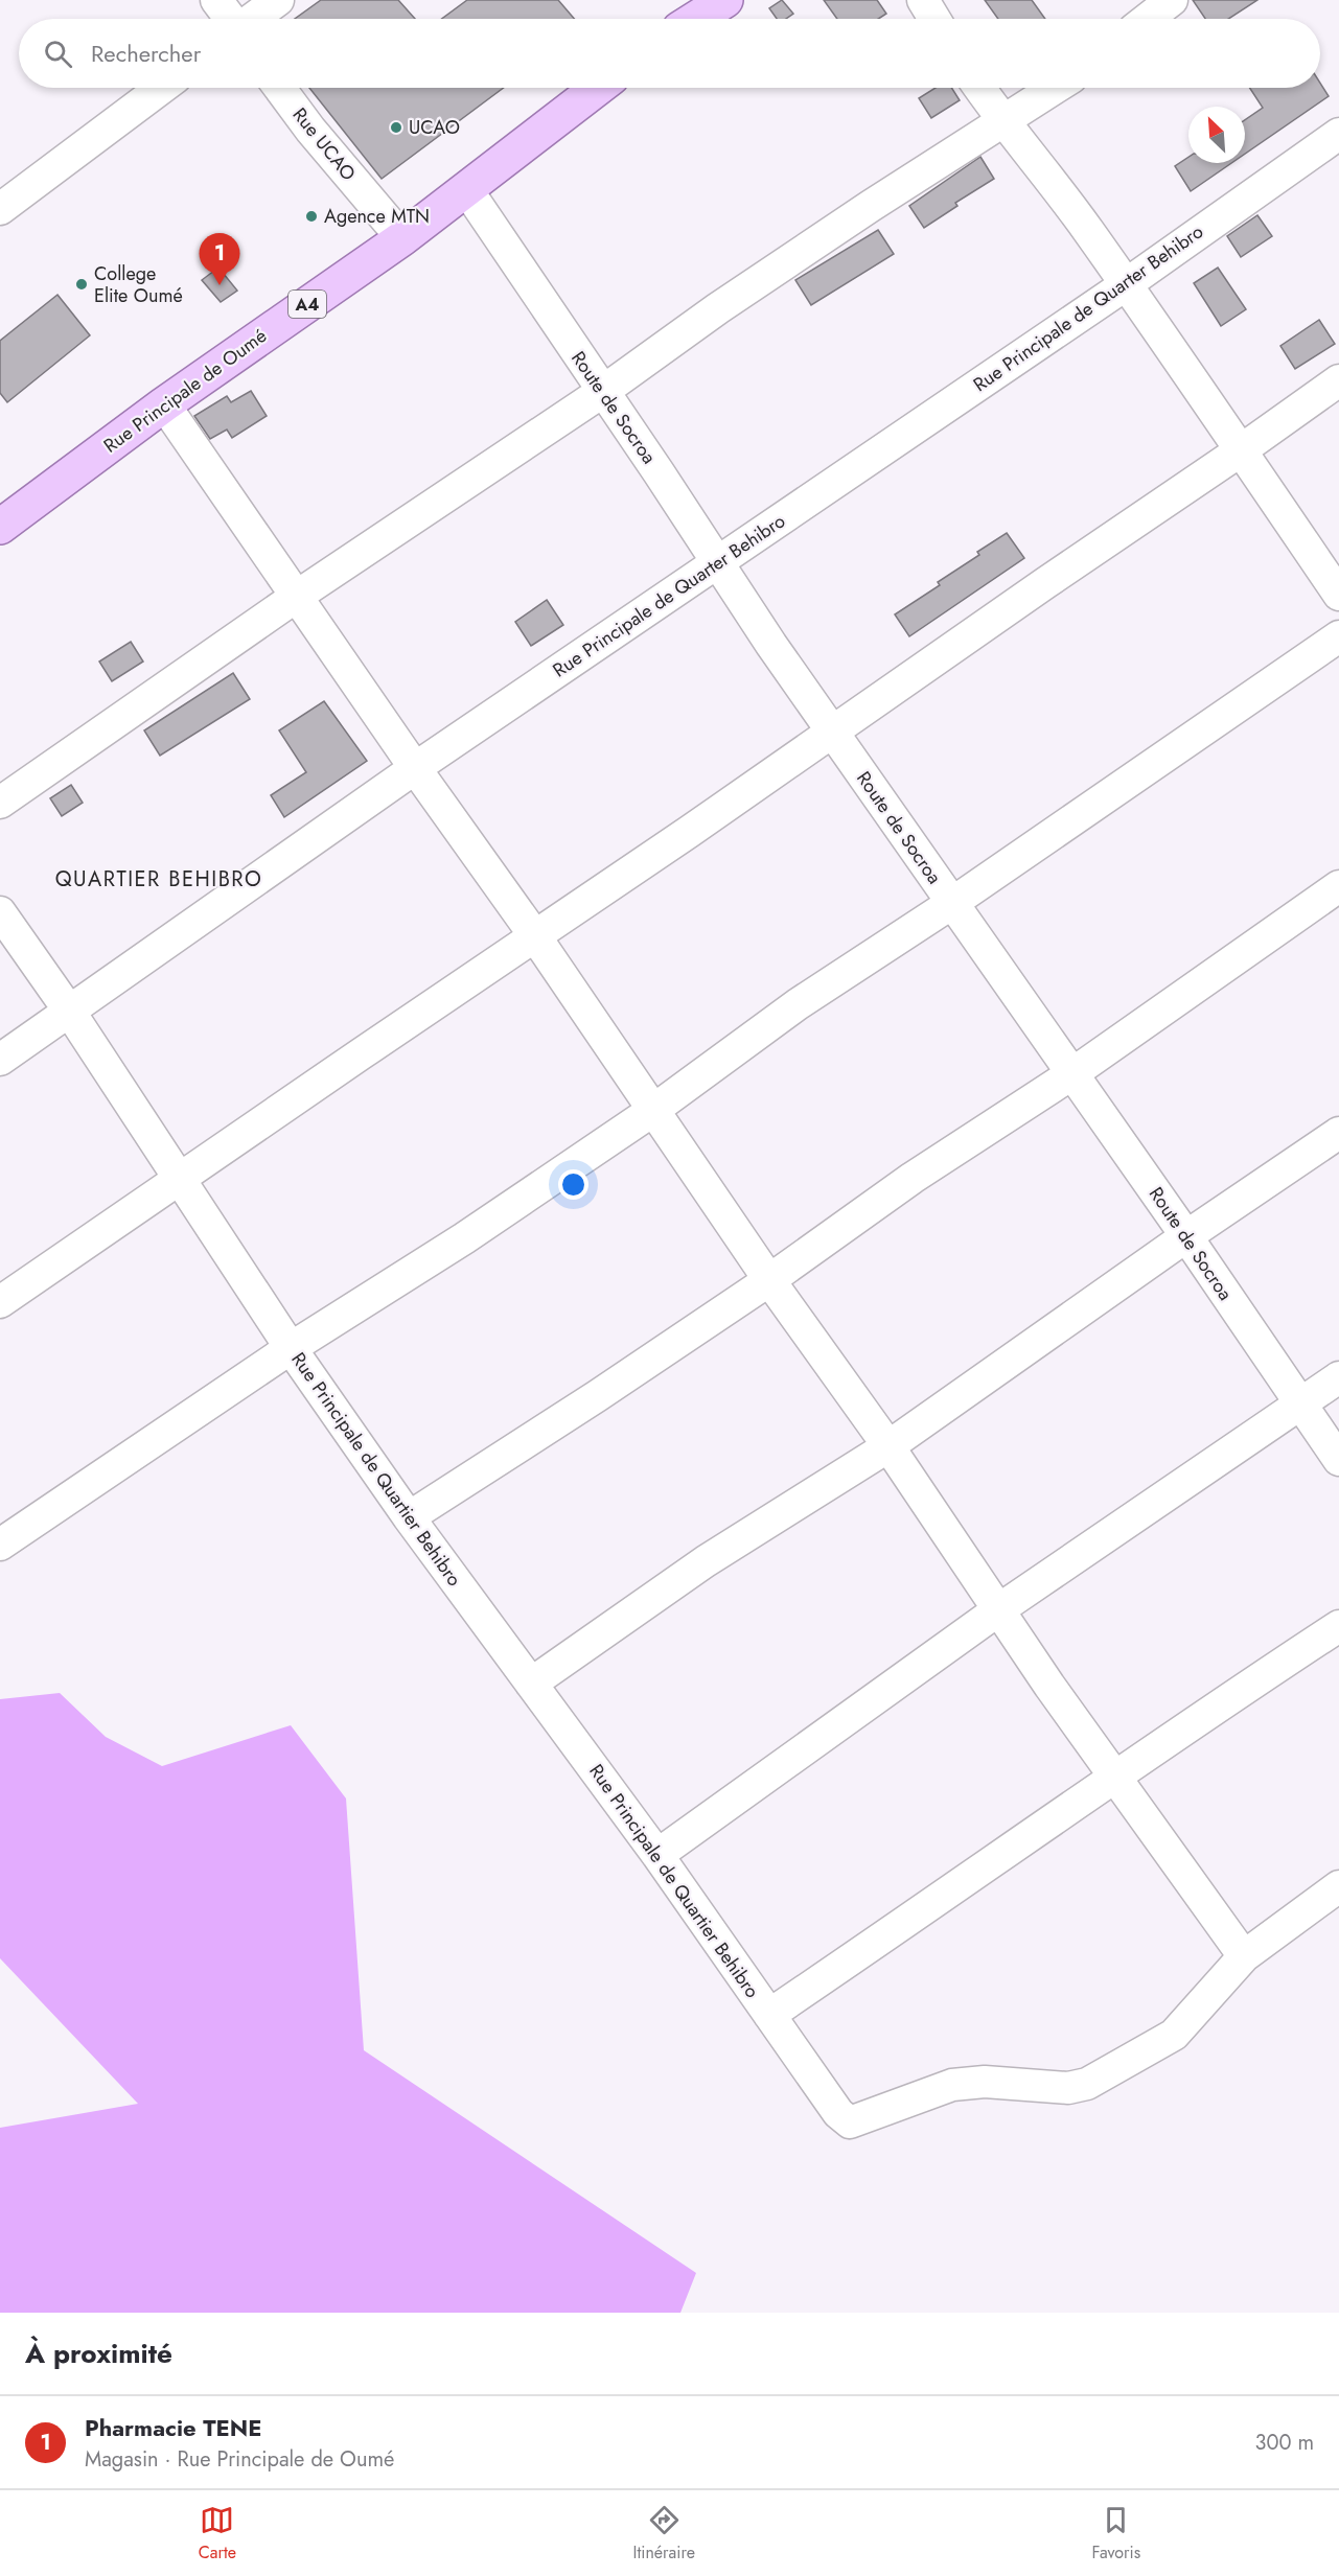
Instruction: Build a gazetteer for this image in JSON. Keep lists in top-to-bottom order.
{
  "streets": {
    "main road": ["A4", "Rue Principale de Oumé"],
    "street": [
      "Rue UCAO",
      "Rue Principale de Quarter Behibro",
      "Route de Socroa",
      "Rue Principale de Quartier Behibro"
    ]
  },
  "crossings": [
    ["Rue UCAO", "Rue Principale de Oumé"],
    ["Rue Principale de Quarter Behibro", "Route de Socroa"],
    ["Rue Principale de Quarter Behibro", "Rue Principale de Quartier Behibro"],
    ["Rue Principale de Oumé", "Route de Socroa"]
  ],
  "districts": ["QUARTIER BEHIBRO"],
  "places": ["UCAO", "Agence MTN", "College Elite Oumé"],
  "north": "top left",
  "page": {
    "search": "Rechercher",
    "pins": "1",
    "heading": "À proximité",
    "list": [
      {
        "mark": "1",
        "name": "Pharmacie TENE",
        "note": "Magasin · Rue Principale de Oumé",
        "value": "300 m"
      }
    ],
    "nav": ["Carte", "Itinéraire", "Favoris"]
  }
}
